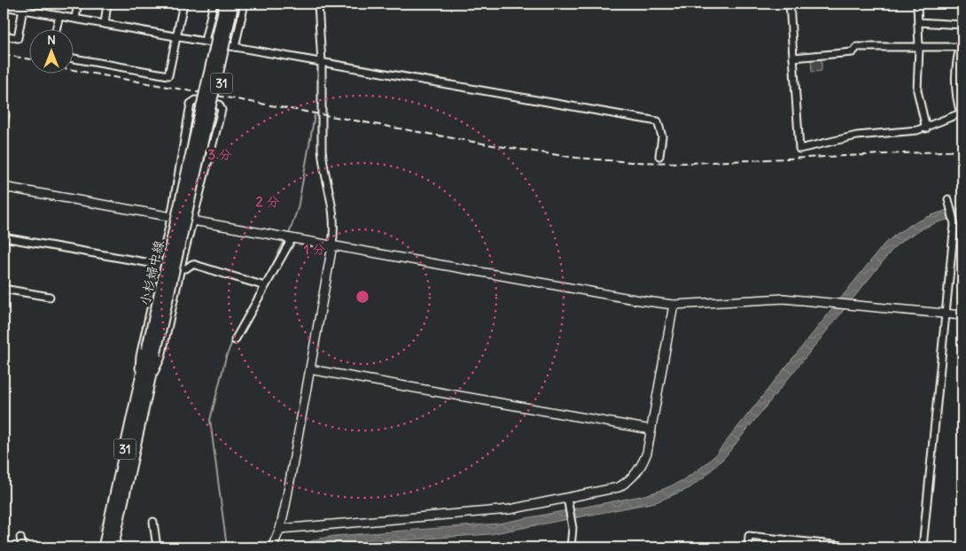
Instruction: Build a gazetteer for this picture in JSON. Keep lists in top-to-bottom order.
{
  "streets": {
    "main road": ["31", "小杉婦中線"]
  },
  "crossings": [
    ["31", "小杉婦中線"]
  ],
  "north": "top",
  "rings": ["3 分", "2 分", "1 分"]
}
